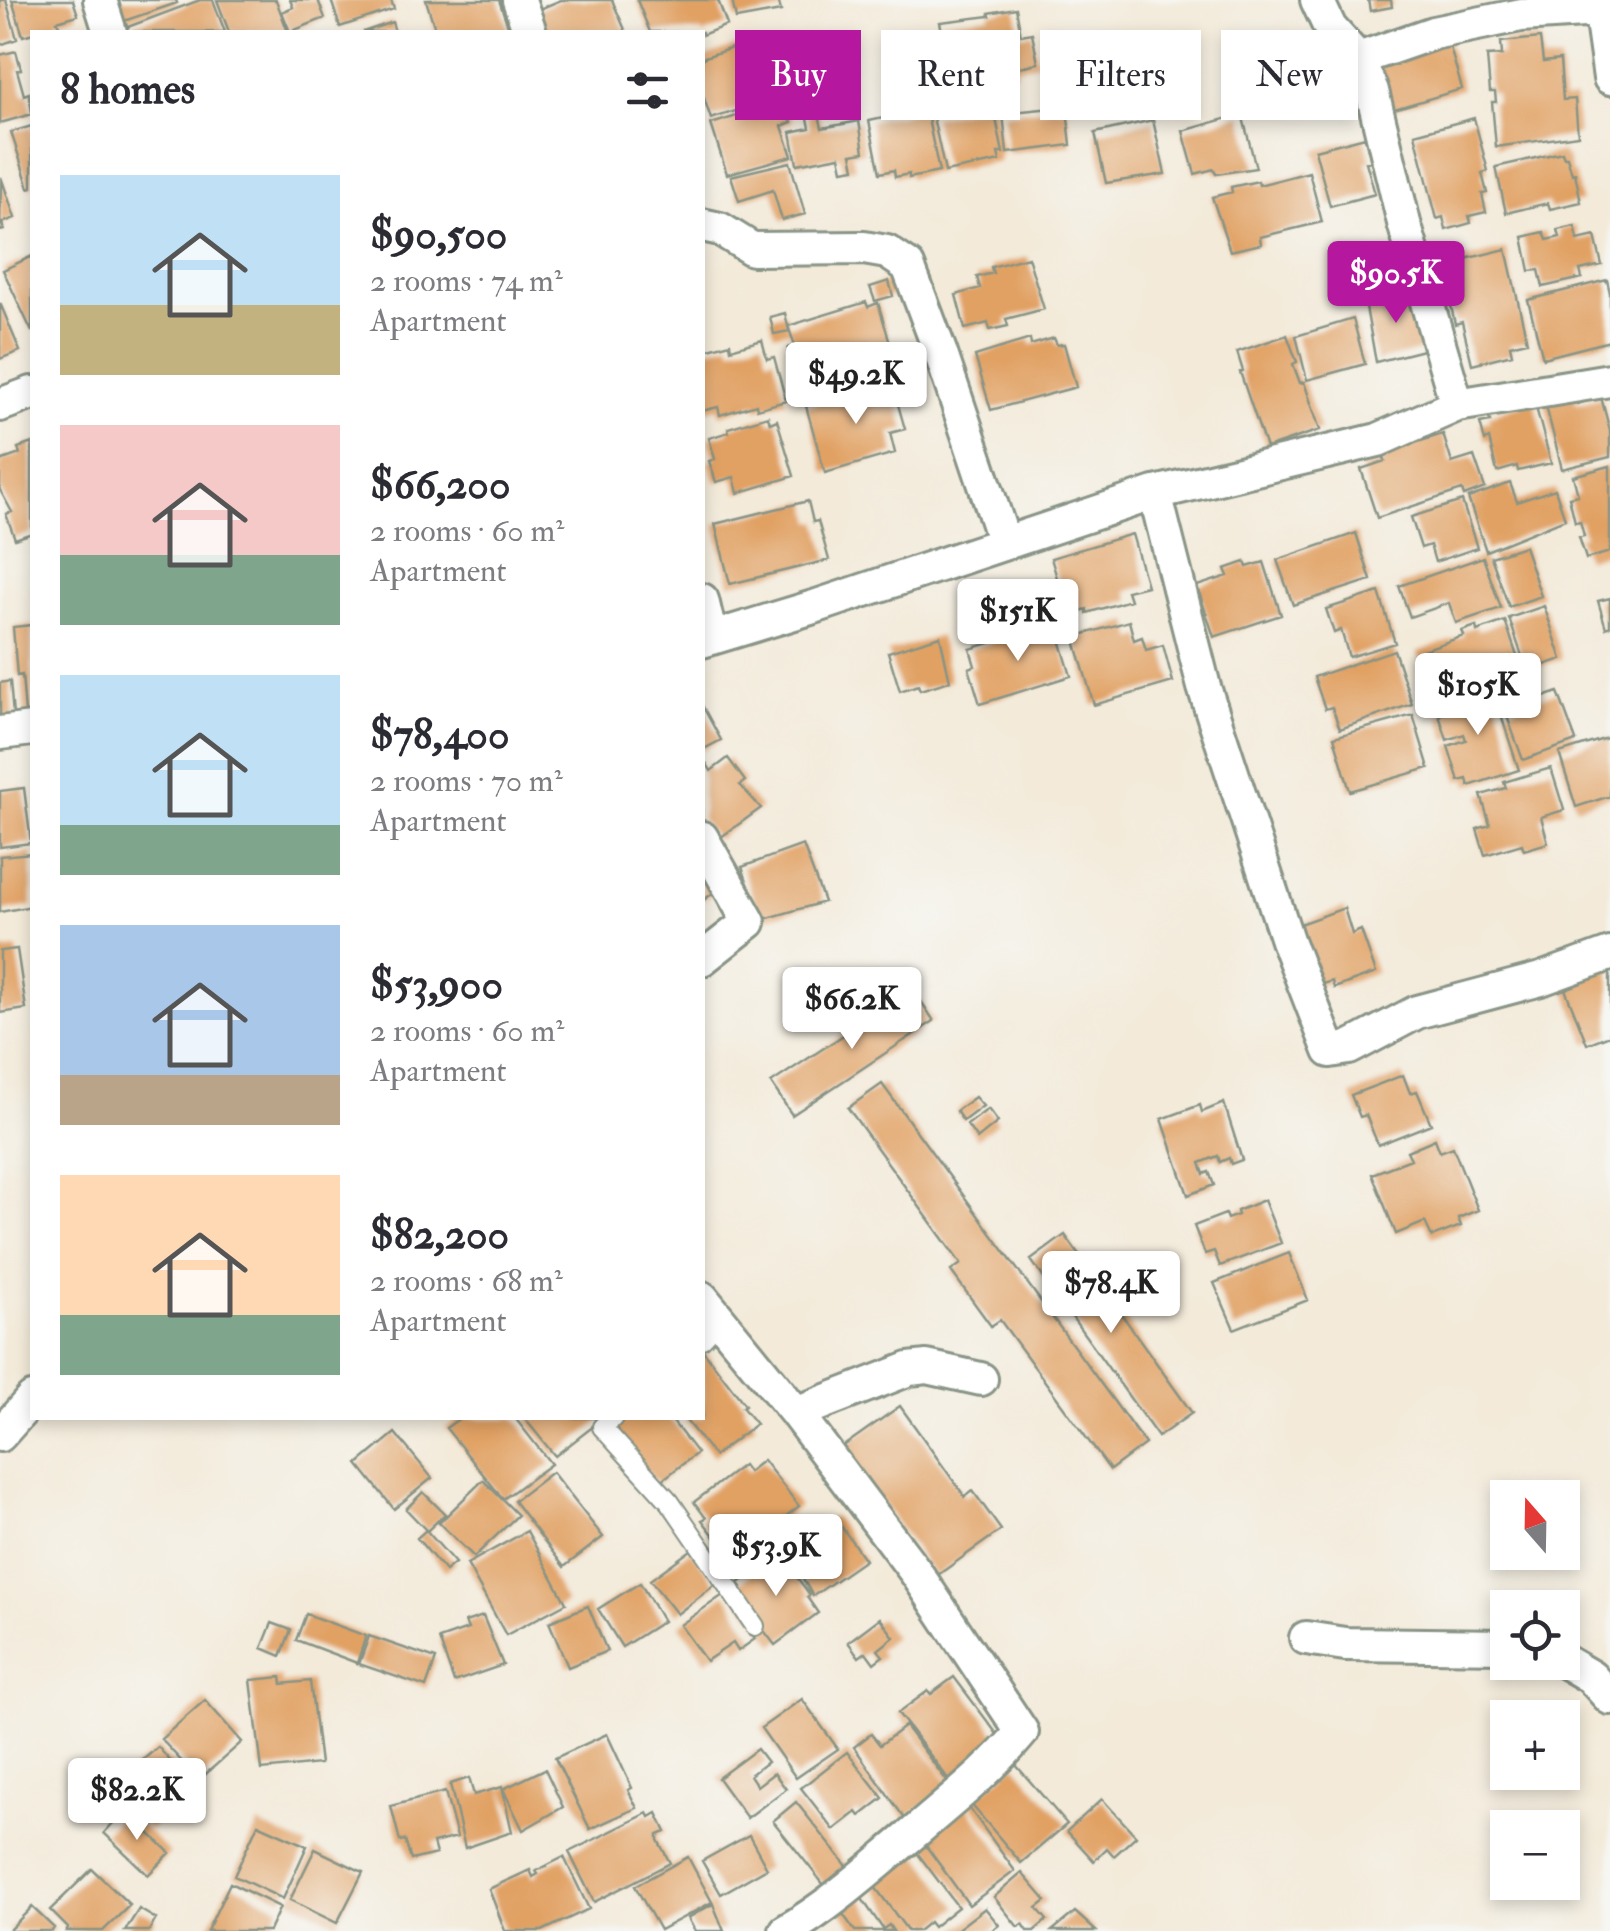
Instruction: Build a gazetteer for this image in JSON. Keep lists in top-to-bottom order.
{
  "north": "top",
  "page": {
    "chip": [
      "Buy",
      "Rent",
      "Filters",
      "New"
    ],
    "heading": "8 homes",
    "list": [
      {
        "name": "$90,500",
        "note": "2 rooms · 74 m² · Apartment"
      },
      {
        "name": "$66,200",
        "note": "2 rooms · 60 m² · Apartment"
      },
      {
        "name": "$78,400",
        "note": "2 rooms · 70 m² · Apartment"
      },
      {
        "name": "$53,900",
        "note": "2 rooms · 60 m² · Apartment"
      },
      {
        "name": "$82,200",
        "note": "2 rooms · 68 m² · Apartment"
      }
    ],
    "price": [
      "$90.5K",
      "$49.2K",
      "$151K",
      "$105K",
      "$66.2K",
      "$78.4K",
      "$53.9K",
      "$82.2K"
    ],
    "map_buttons": ["+", "−"]
  }
}
